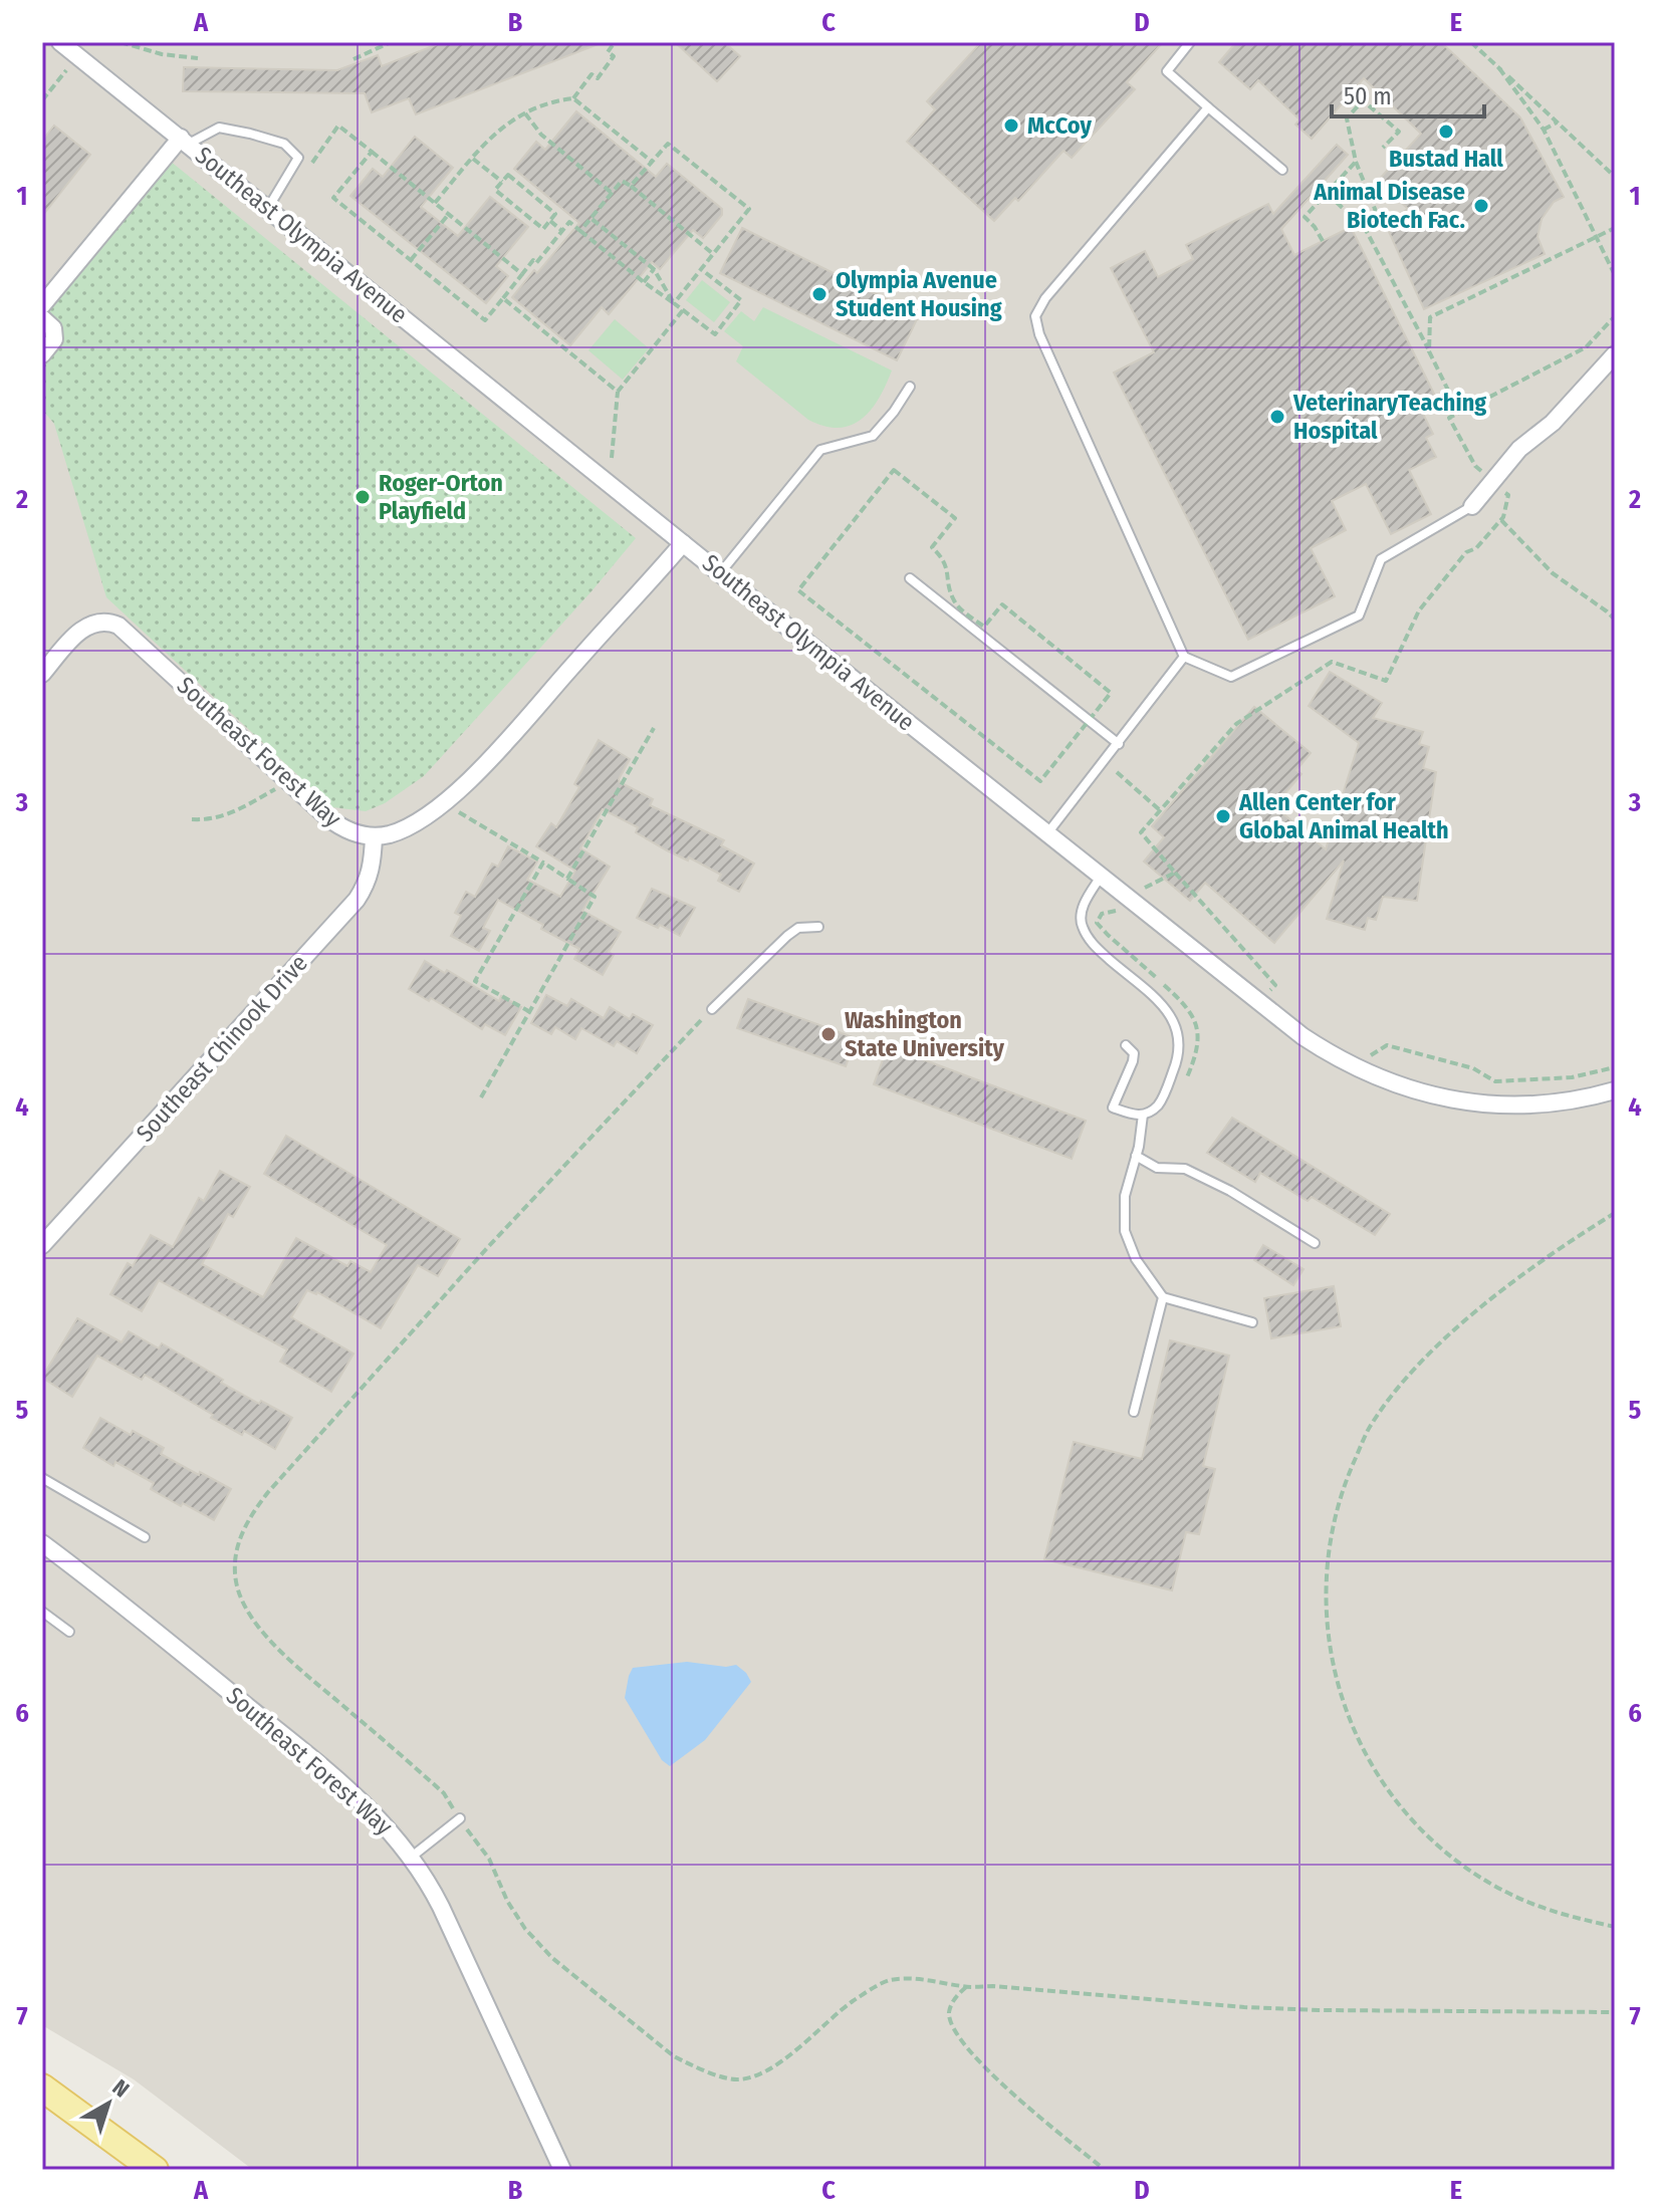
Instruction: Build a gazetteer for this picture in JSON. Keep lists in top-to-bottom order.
{
  "streets": {
    "street": ["Southeast Olympia Avenue", "Southeast Forest Way", "Southeast Chinook Drive"]
  },
  "crossings": [
    ["Southeast Forest Way", "Southeast Chinook Drive"]
  ],
  "places": [
    "McCoy",
    "Bustad Hall",
    "Animal Disease Biotech Fac.",
    "Olympia Avenue Student Housing",
    "VeterinaryTeaching Hospital",
    "Roger-Orton Playfield",
    "Allen Center for Global Animal Health",
    "Washington State University"
  ],
  "scale_bar": "50 m",
  "north": "top right",
  "grid": {
    "columns": [
      "A",
      "B",
      "C",
      "D",
      "E"
    ],
    "rows": [
      "1",
      "2",
      "3",
      "4",
      "5",
      "6",
      "7"
    ]
  }
}
